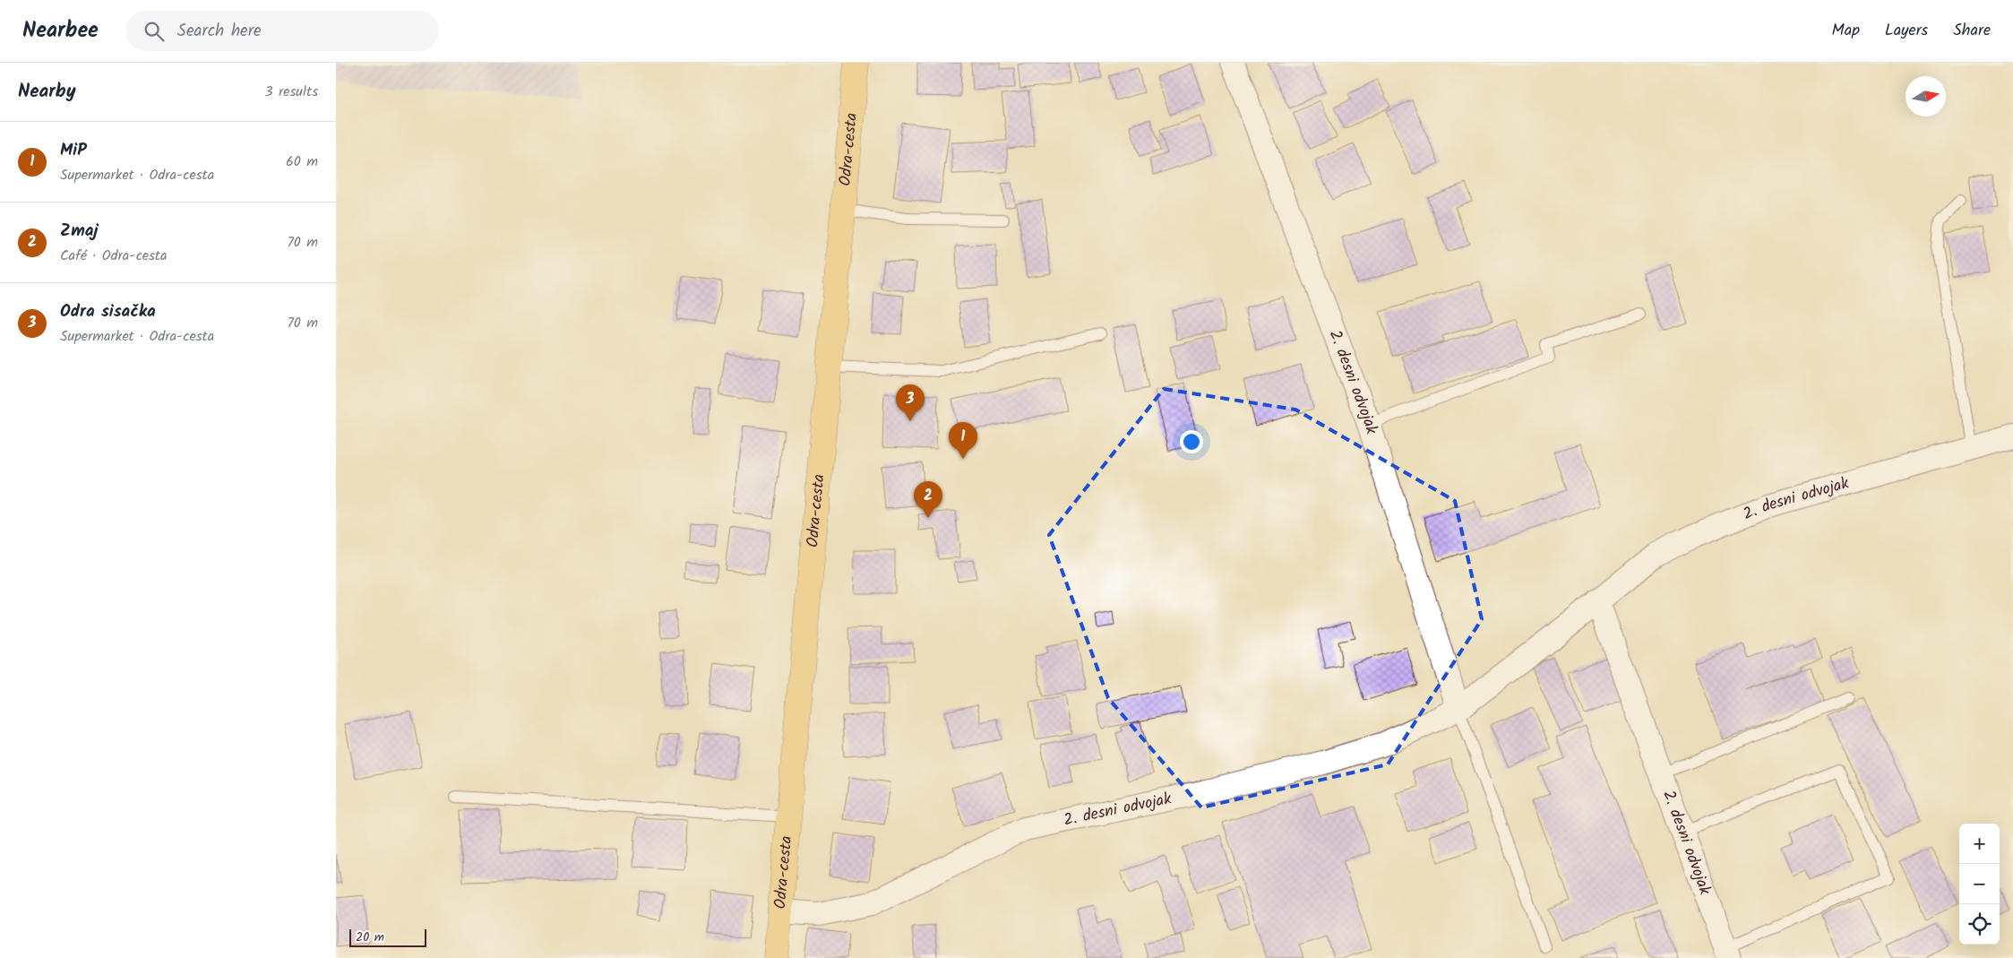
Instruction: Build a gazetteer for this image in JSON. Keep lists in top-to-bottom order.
{
  "streets": {
    "main road": ["Odra-cesta"],
    "street": ["2. desni odvojak"]
  },
  "crossings": [
    ["Odra-cesta", "2. desni odvojak"]
  ],
  "scale_bar": "20 m",
  "north": "right",
  "page": {
    "header": "Nearbee",
    "search": "Search here",
    "nav": ["Map", "Layers", "Share"],
    "heading": ["Nearby", "3 results"],
    "list": [
      {
        "mark": "1",
        "name": "MiP",
        "note": "Supermarket · Odra-cesta",
        "value": "60 m"
      },
      {
        "mark": "2",
        "name": "Zmaj",
        "note": "Café · Odra-cesta",
        "value": "70 m"
      },
      {
        "mark": "3",
        "name": "Odra sisačka",
        "note": "Supermarket · Odra-cesta",
        "value": "70 m"
      }
    ],
    "pins": ["3", "1", "2"],
    "map_buttons": ["+", "−"],
    "scale": "20 m"
  }
}
